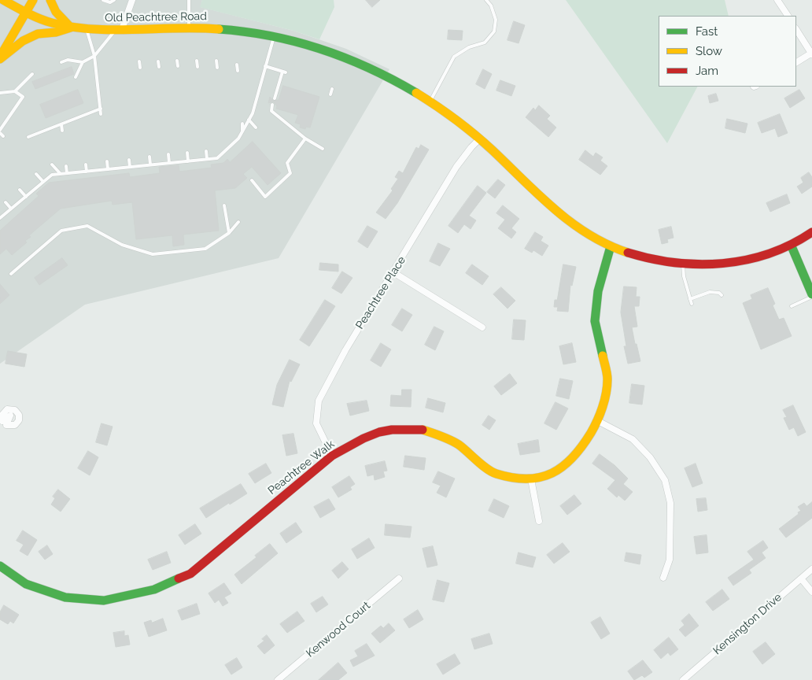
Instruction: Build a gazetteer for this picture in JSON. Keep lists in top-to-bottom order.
{
  "streets": {
    "main road": ["Old Peachtree Road", "Peachtree Walk"],
    "street": ["Peachtree Place", "Kensington Drive", "Kenwood Court"]
  },
  "crossings": [
    ["Old Peachtree Road", "Peachtree Place"],
    ["Old Peachtree Road", "Peachtree Walk"],
    ["Peachtree Place", "Peachtree Walk"]
  ],
  "legend": ["Fast", "Slow", "Jam"]
}
